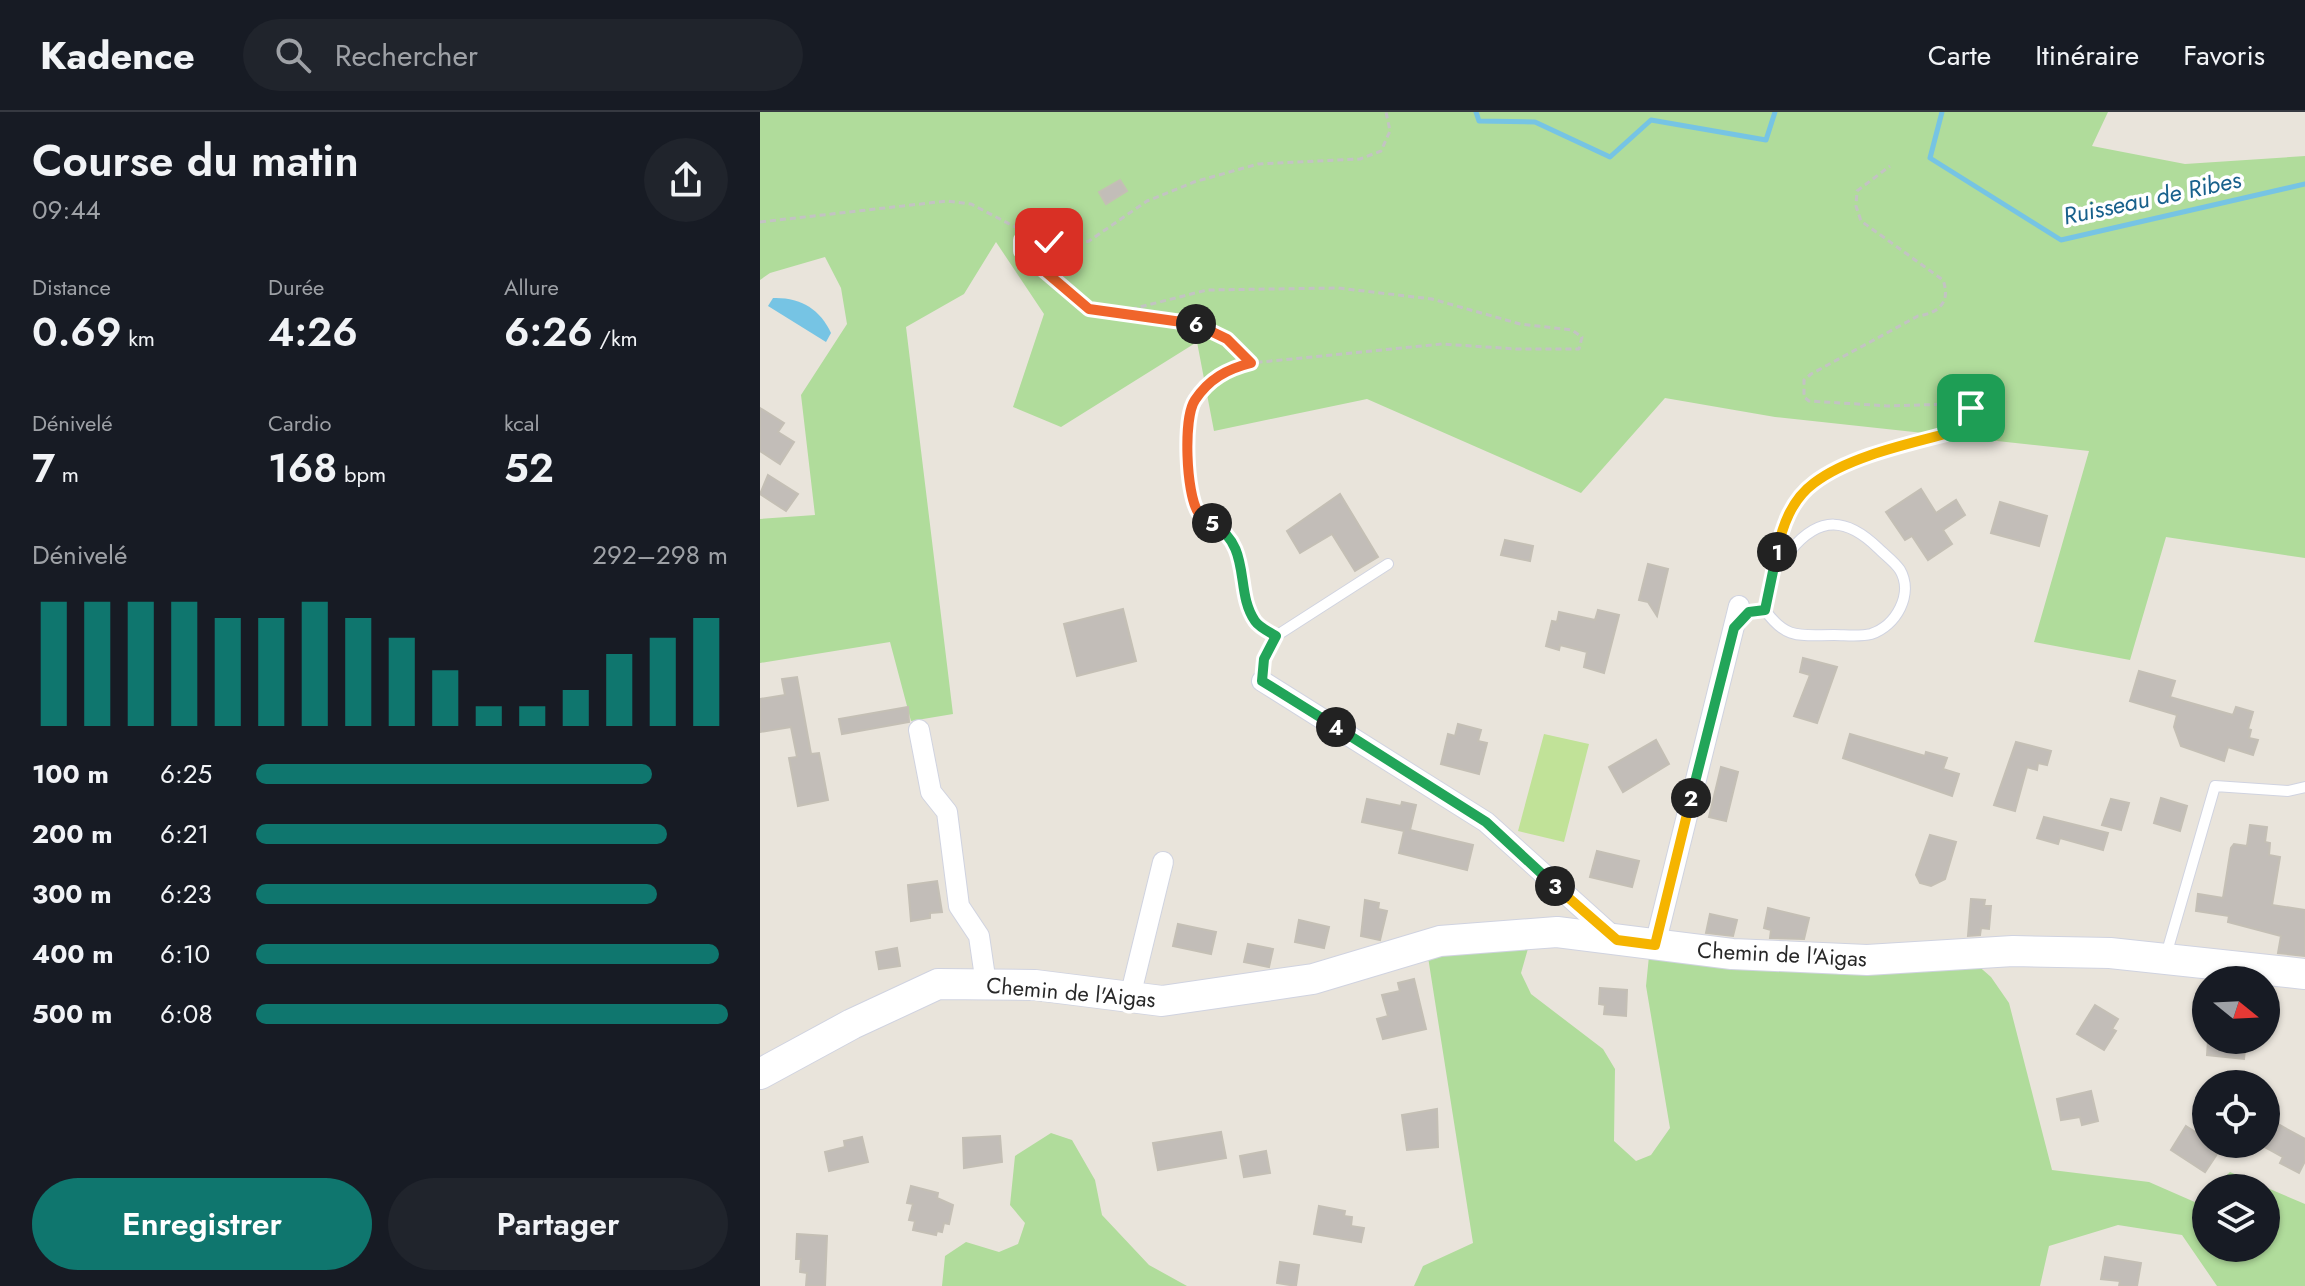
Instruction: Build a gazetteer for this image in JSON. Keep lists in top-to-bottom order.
{
  "streets": {
    "street": ["Chemin de l'Aigas"]
  },
  "water": ["Ruisseau de Ribes"],
  "north": "right",
  "page": {
    "header": "Kadence",
    "search": "Rechercher",
    "nav": ["Carte", "Itinéraire", "Favoris"],
    "heading": ["Course du matin", "09:44"],
    "stats": [
      ["Distance", "0.69 km"],
      ["Durée", "4:26"],
      ["Allure", "6:26 /km"],
      ["Dénivelé", "7 m"],
      ["Cardio", "168 bpm"],
      ["kcal", "52"]
    ],
    "pins": [
      "6",
      "5",
      "1",
      "4",
      "2",
      "3"
    ],
    "chart": ["Dénivelé", "292–298 m"],
    "list": [
      {
        "name": "100 m",
        "note": "6:25"
      },
      {
        "name": "200 m",
        "note": "6:21"
      },
      {
        "name": "300 m",
        "note": "6:23"
      },
      {
        "name": "400 m",
        "note": "6:10"
      },
      {
        "name": "500 m",
        "note": "6:08"
      }
    ],
    "buttons": ["Enregistrer", "Partager"]
  }
}
